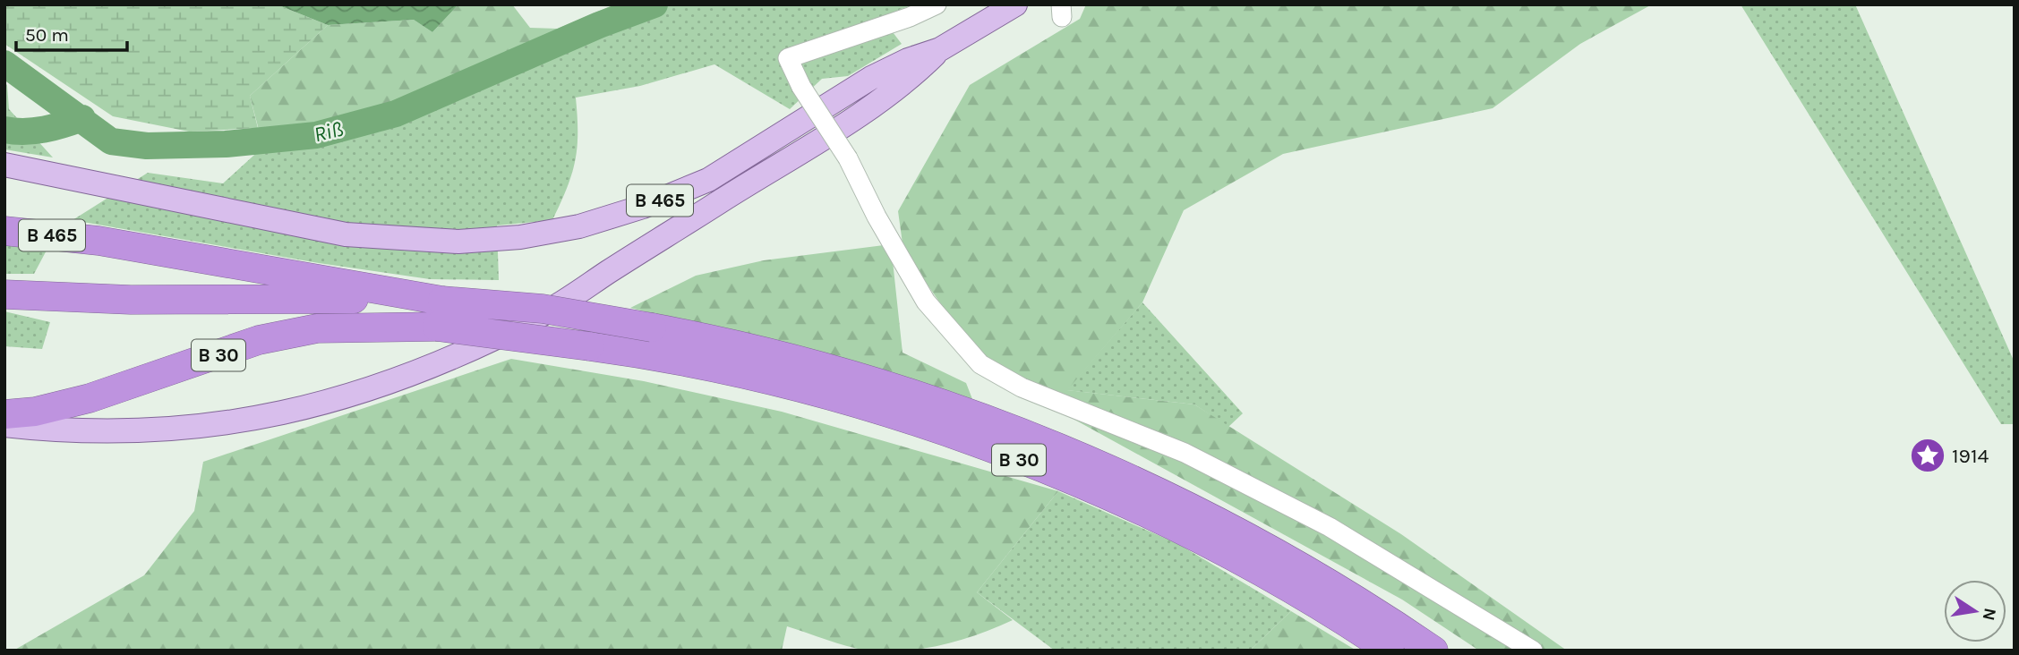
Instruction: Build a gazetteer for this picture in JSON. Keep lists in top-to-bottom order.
{
  "streets": {
    "highway": ["B 465", "B 30"]
  },
  "crossings": [
    ["B 465", "B 30"]
  ],
  "water": ["Riß"],
  "places": {
    "place": ["1914"]
  },
  "scale_bar": "50 m",
  "north": "right"
}
